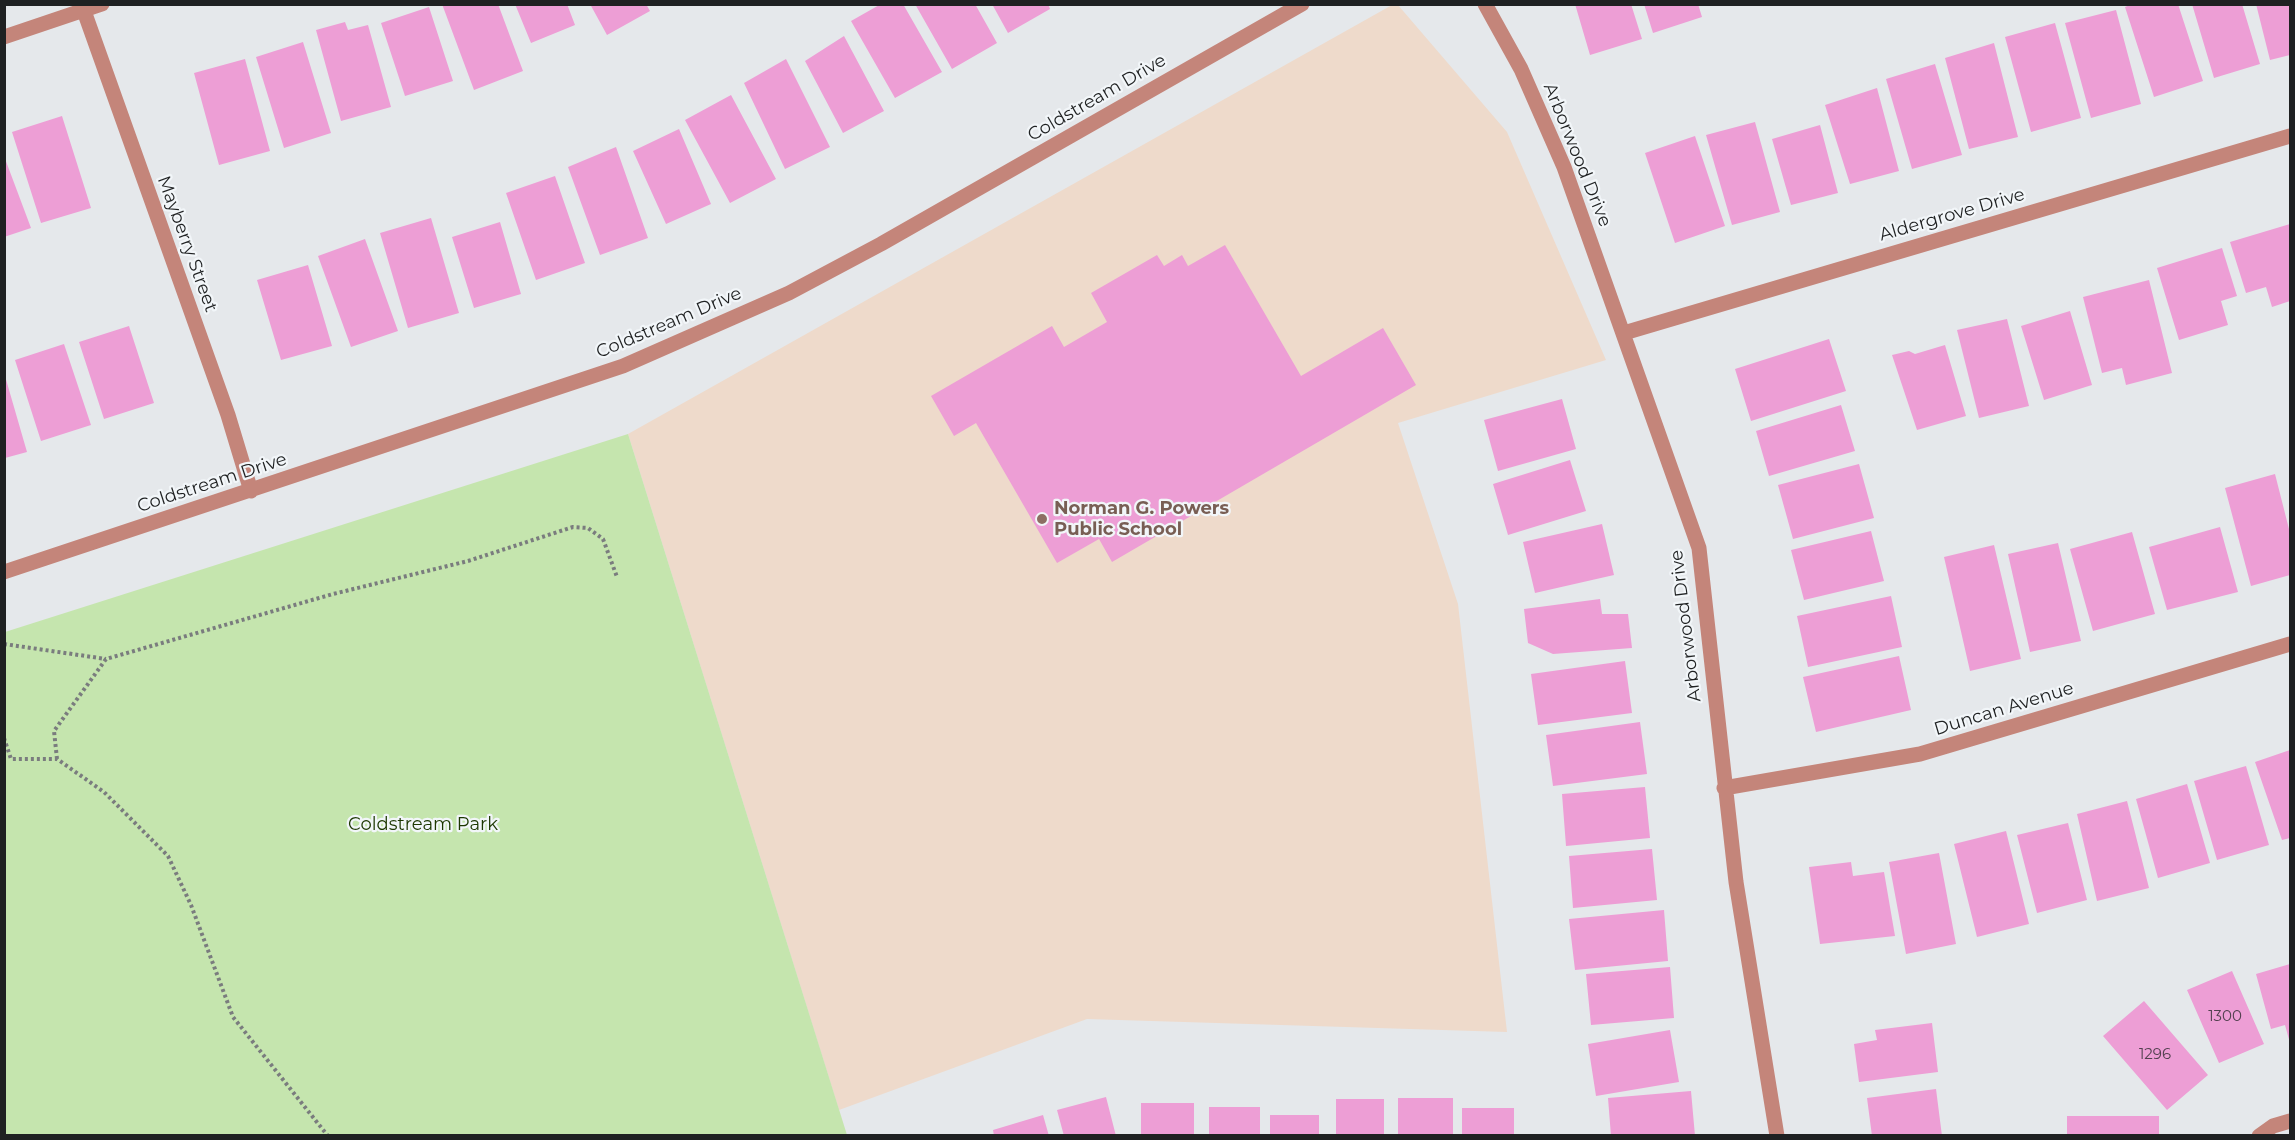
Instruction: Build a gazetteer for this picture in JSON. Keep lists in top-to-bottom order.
{
  "streets": {
    "street": [
      "Coldstream Drive",
      "Arborwood Drive",
      "Aldergrove Drive",
      "Mayberry Street",
      "Duncan Avenue"
    ]
  },
  "crossings": [
    ["Coldstream Drive", "Mayberry Street"],
    ["Arborwood Drive", "Aldergrove Drive"],
    ["Arborwood Drive", "Duncan Avenue"]
  ],
  "parks": ["Coldstream Park"],
  "places": ["Norman G. Powers Public School"],
  "house_numbers": ["1300", "1296"]
}
